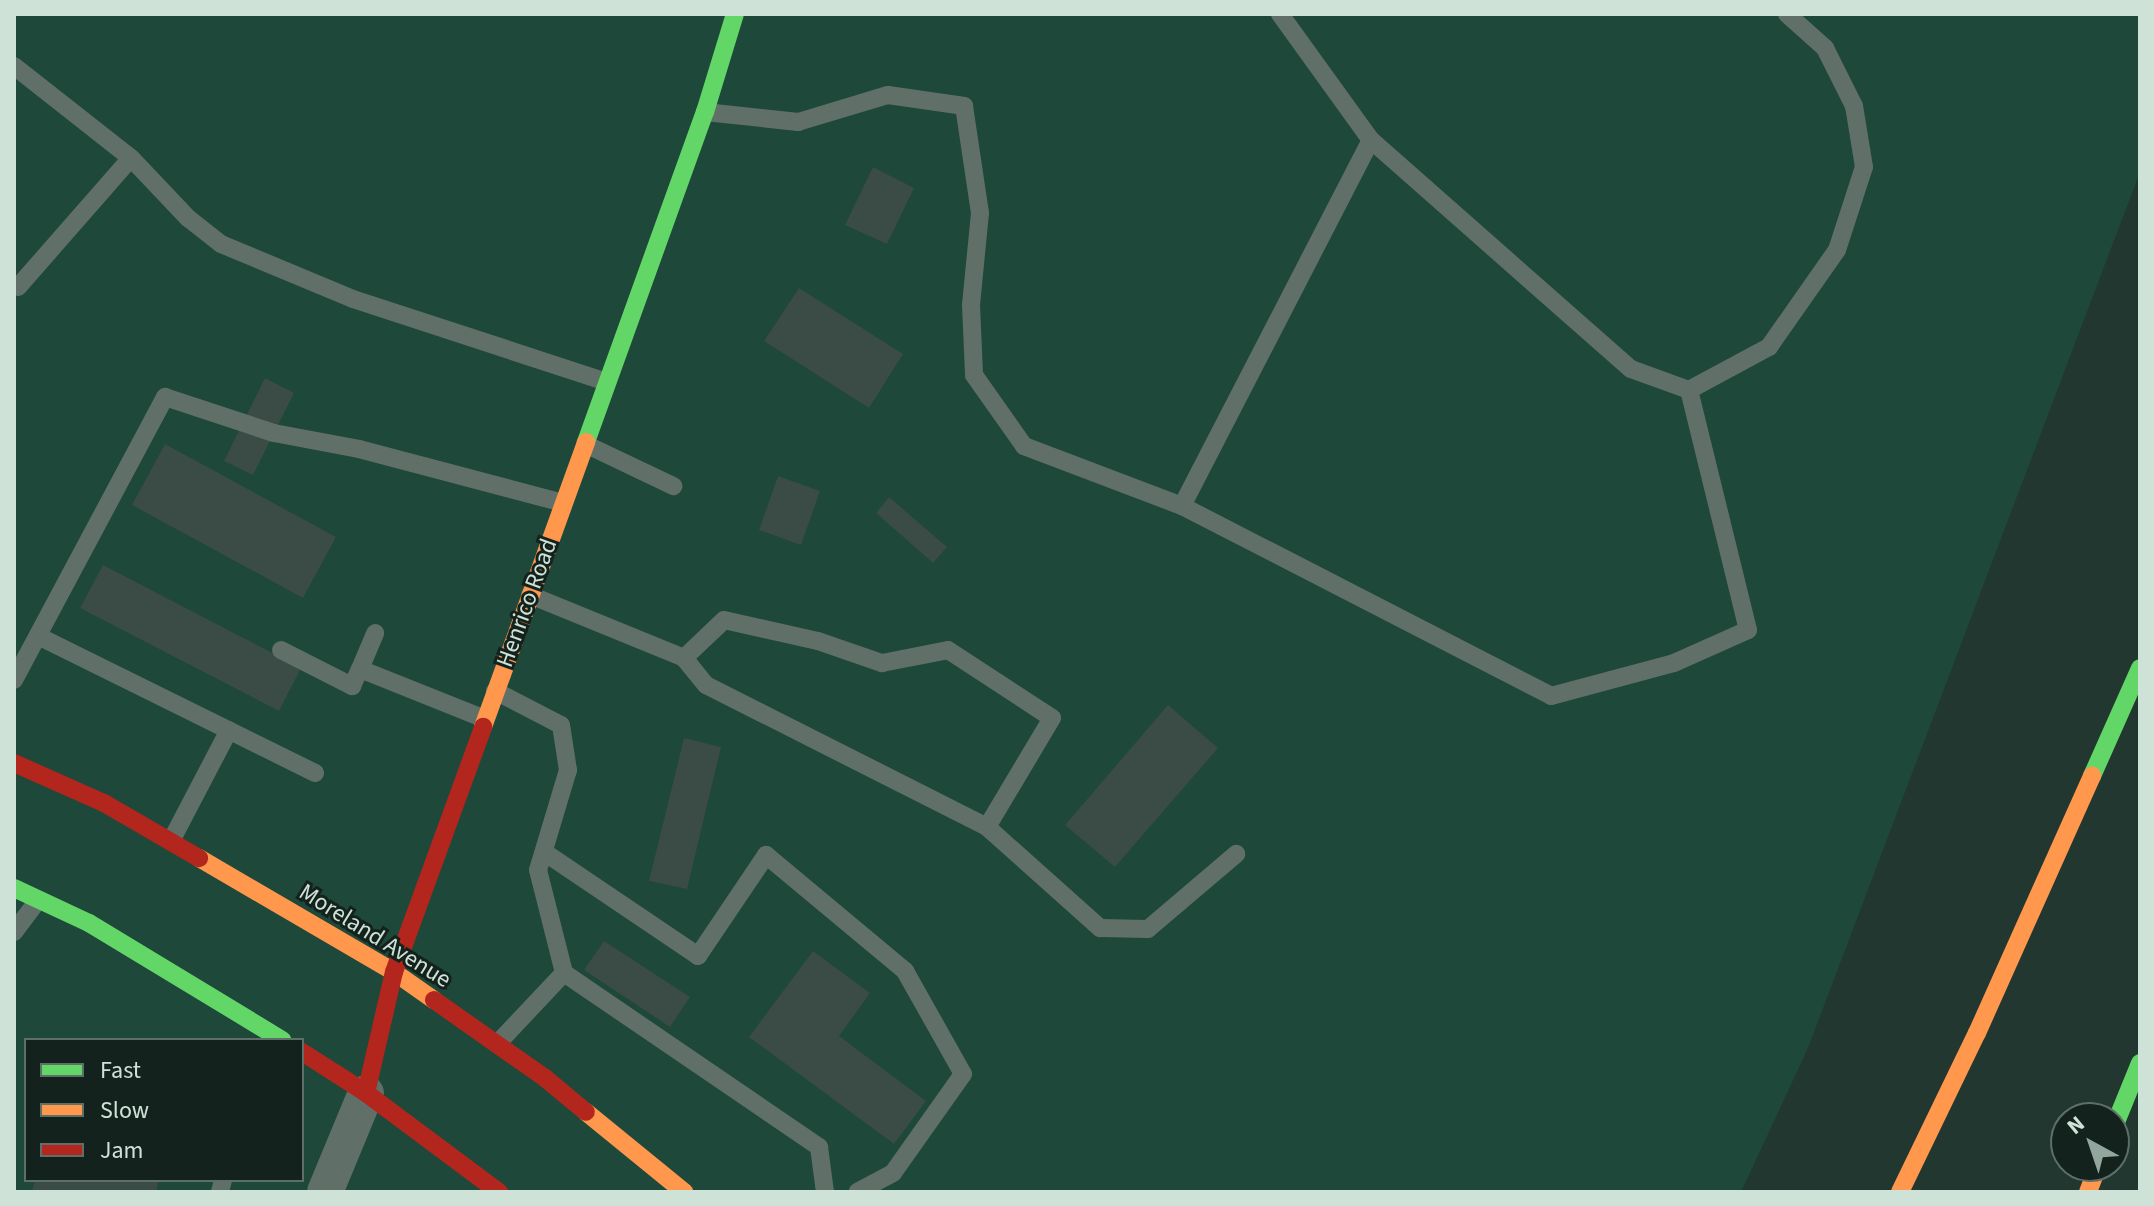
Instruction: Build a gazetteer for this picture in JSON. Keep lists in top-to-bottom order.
{
  "streets": {
    "main road": ["Henrico Road", "Moreland Avenue"]
  },
  "crossings": [
    ["Henrico Road", "Moreland Avenue"]
  ],
  "legend": ["Fast", "Slow", "Jam"],
  "north": "top left"
}
